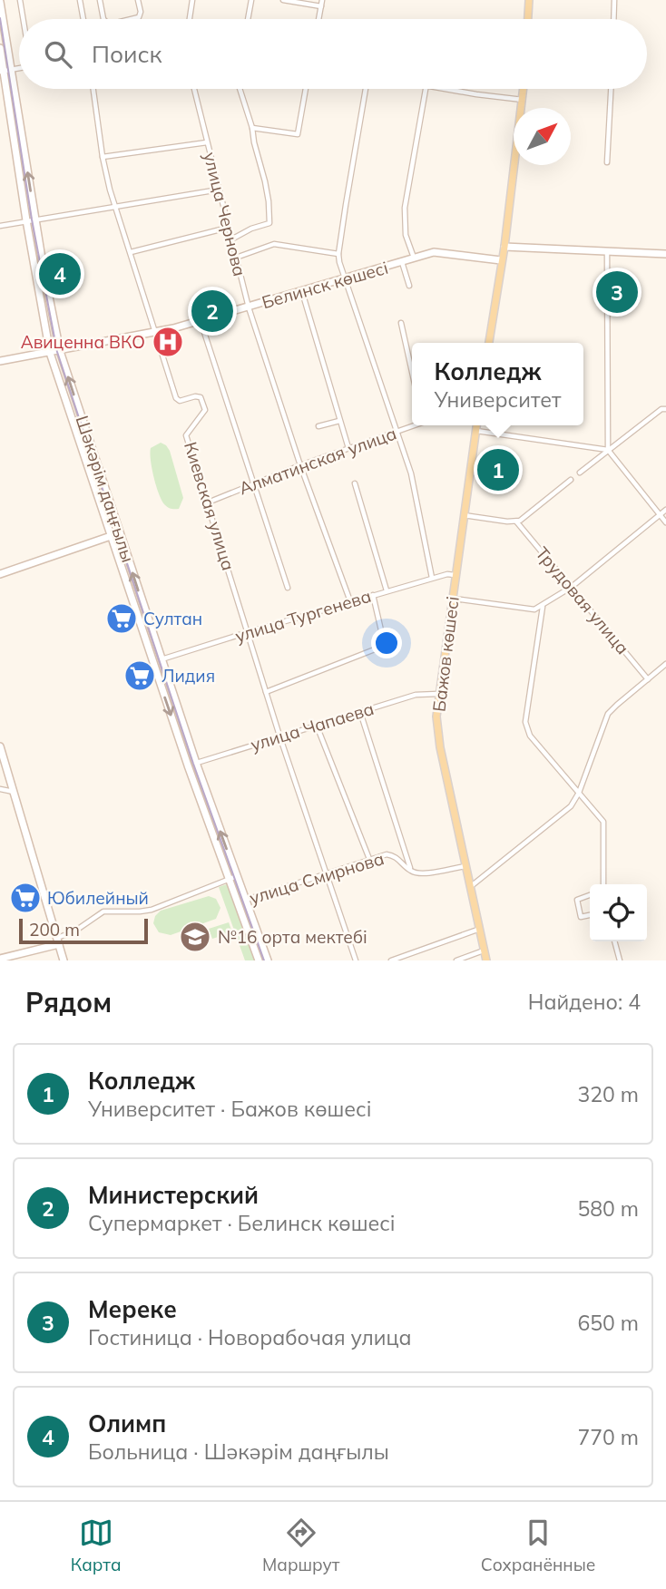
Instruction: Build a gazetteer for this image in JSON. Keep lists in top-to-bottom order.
{
  "streets": {
    "main road": [
      "Белинск көшесі",
      "Шәкәрім даңғылы",
      "улица Тургенева",
      "Бажов көшесі",
      "улица Чапаева",
      "улица Смирнова"
    ],
    "street": [
      "улица Чернова",
      "Алматинская улица",
      "Киевская улица",
      "Трудовая улица"
    ]
  },
  "crossings": [
    ["улица Чернова", "Белинск көшесі"],
    ["улица Чернова", "Алматинская улица"],
    ["улица Чернова", "улица Тургенева"],
    ["Белинск көшесі", "Шәкәрім даңғылы"],
    ["Белинск көшесі", "Киевская улица"],
    ["Алматинская улица", "Киевская улица"],
    ["Шәкәрім даңғылы", "улица Тургенева"],
    ["Шәкәрім даңғылы", "улица Чапаева"],
    ["Шәкәрім даңғылы", "улица Смирнова"],
    ["Киевская улица", "улица Тургенева"],
    ["Киевская улица", "улица Чапаева"],
    ["Киевская улица", "улица Смирнова"],
    ["улица Тургенева", "Бажов көшесі"],
    ["Бажов көшесі", "улица Чапаева"],
    ["Бажов көшесі", "улица Смирнова"]
  ],
  "places": {
    "hospital": ["Авиценна ВКО"],
    "supermarket": ["Султан", "Лидия", "Юбилейный"],
    "school or university": ["№16 орта мектебі"]
  },
  "scale_bar": "200 m",
  "north": "top right",
  "page": {
    "search": "Поиск",
    "pins": [
      "4",
      "3",
      "2",
      "1"
    ],
    "popup": ["Колледж", "Университет"],
    "scale": "200 m",
    "heading": ["Рядом", "Найдено: 4"],
    "list": [
      {
        "mark": "1",
        "name": "Колледж",
        "note": "Университет · Бажов көшесі",
        "value": "320 m"
      },
      {
        "mark": "2",
        "name": "Министерский",
        "note": "Супермаркет · Белинск көшесі",
        "value": "580 m"
      },
      {
        "mark": "3",
        "name": "Мереке",
        "note": "Гостиница · Новорабочая улица",
        "value": "650 m"
      },
      {
        "mark": "4",
        "name": "Олимп",
        "note": "Больница · Шәкәрім даңғылы",
        "value": "770 m"
      }
    ],
    "nav": ["Карта", "Маршрут", "Сохранённые"]
  }
}
